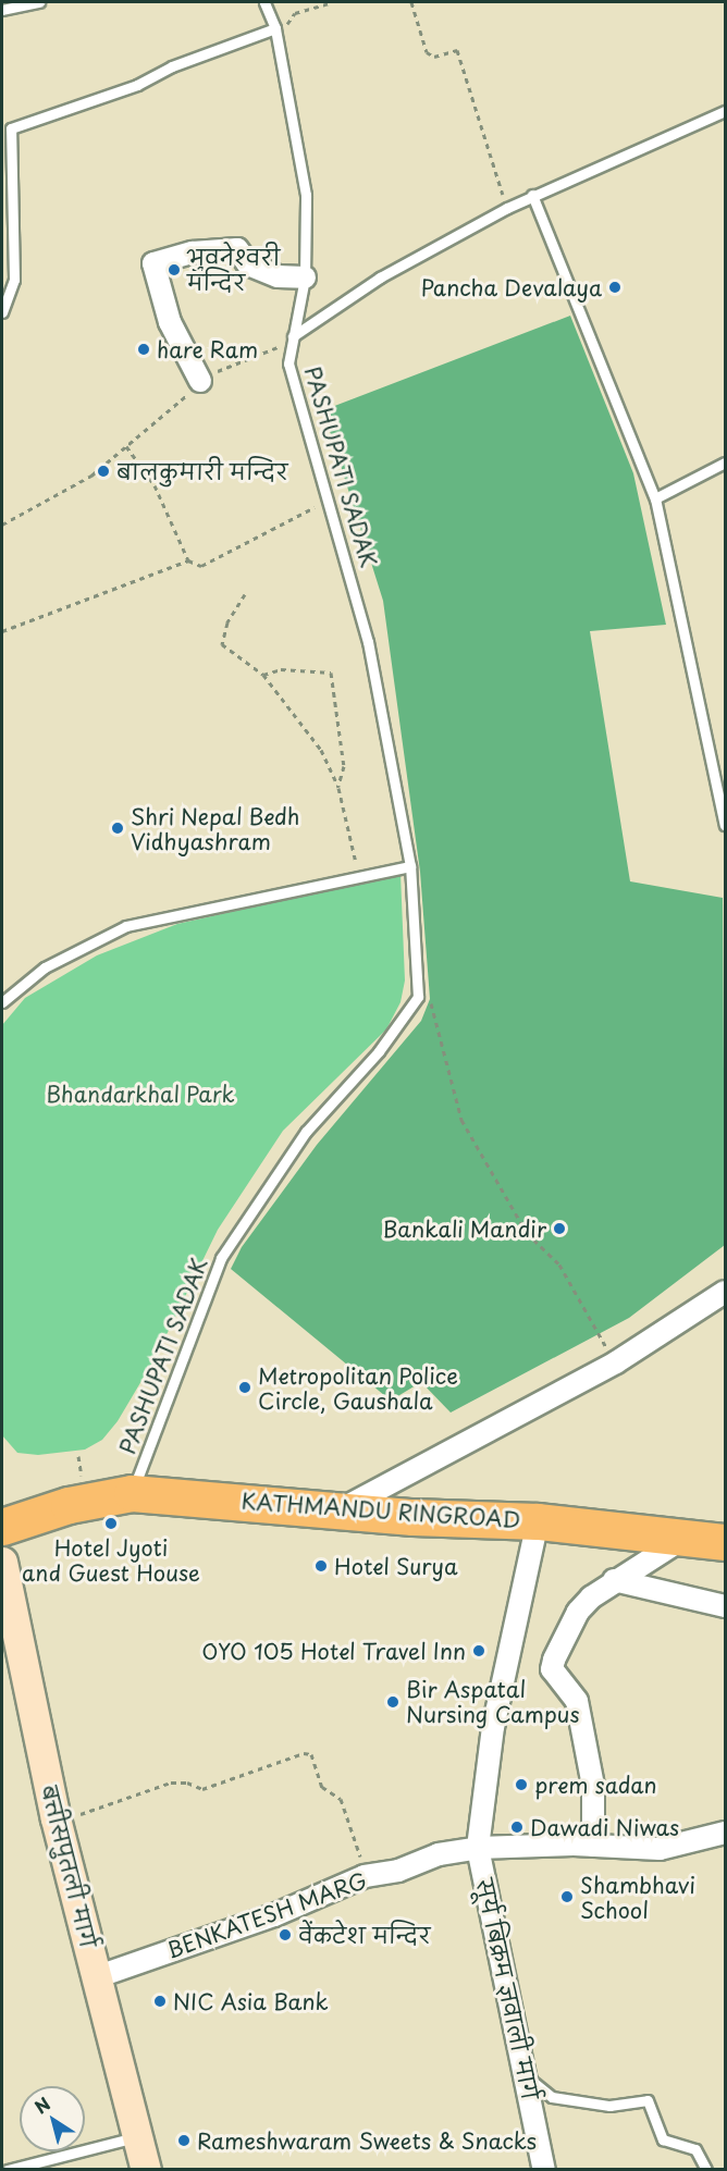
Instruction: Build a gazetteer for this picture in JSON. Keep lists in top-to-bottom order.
{
  "streets": {
    "highway": ["KATHMANDU RINGROAD"],
    "main road": ["बत्तीसपुतली मार्ग"],
    "street": ["BENKATESH MARG", "सूर्य बिक्रम ज्ञवाली मार्ग"],
    "lane": ["PASHUPATI SADAK"]
  },
  "crossings": [
    ["PASHUPATI SADAK", "KATHMANDU RINGROAD"],
    ["बत्तीसपुतली मार्ग", "BENKATESH MARG"],
    ["BENKATESH MARG", "सूर्य बिक्रम ज्ञवाली मार्ग"]
  ],
  "parks": ["Bhandarkhal Park"],
  "places": [
    "भुवनेश्वरी मन्दिर",
    "Pancha Devalaya",
    "hare Ram",
    "बालकुमारी मन्दिर",
    "Shri Nepal Bedh Vidhyashram",
    "Bankali Mandir",
    "Metropolitan Police Circle, Gaushala",
    "Hotel Jyoti and Guest House",
    "Hotel Surya",
    "OYO 105 Hotel Travel Inn",
    "Bir Aspatal Nursing Campus",
    "prem sadan",
    "Dawadi Niwas",
    "Shambhavi School",
    "वेंकटेश मन्दिर",
    "NIC Asia Bank",
    "Rameshwaram Sweets & Snacks"
  ],
  "north": "top left"
}
